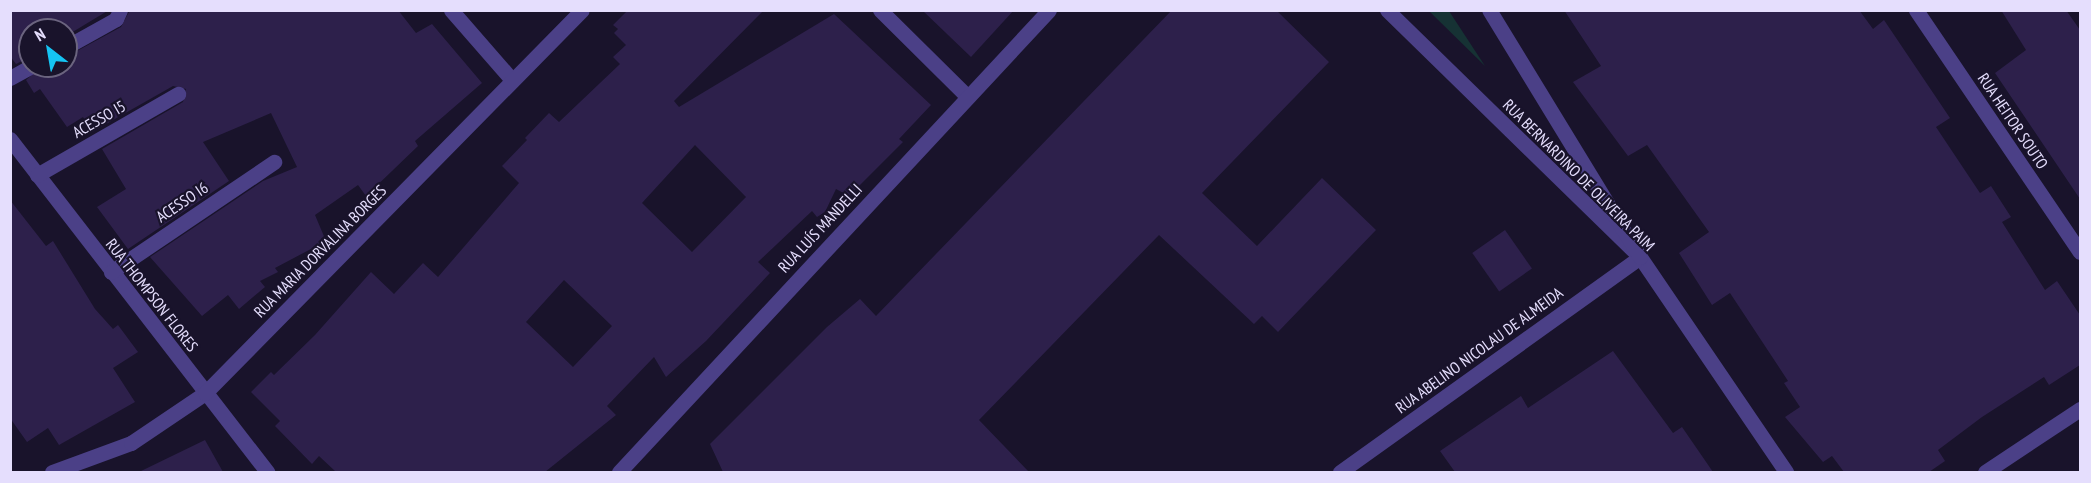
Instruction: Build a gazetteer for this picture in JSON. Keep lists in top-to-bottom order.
{
  "streets": {
    "street": [
      "ACESSO I5",
      "RUA HEITOR SOUTO",
      "RUA BERNARDINO DE OLIVEIRA PAIM",
      "ACESSO I6",
      "RUA LUÍS MANDELLI",
      "RUA MARIA DORVALINA BORGES",
      "RUA THOMPSON FLORES",
      "RUA ABELINO NICOLAU DE ALMEIDA"
    ]
  },
  "crossings": [
    ["ACESSO I5", "RUA THOMPSON FLORES"],
    ["RUA BERNARDINO DE OLIVEIRA PAIM", "RUA ABELINO NICOLAU DE ALMEIDA"],
    ["ACESSO I6", "RUA THOMPSON FLORES"],
    ["RUA MARIA DORVALINA BORGES", "RUA THOMPSON FLORES"]
  ],
  "north": "top left"
}
